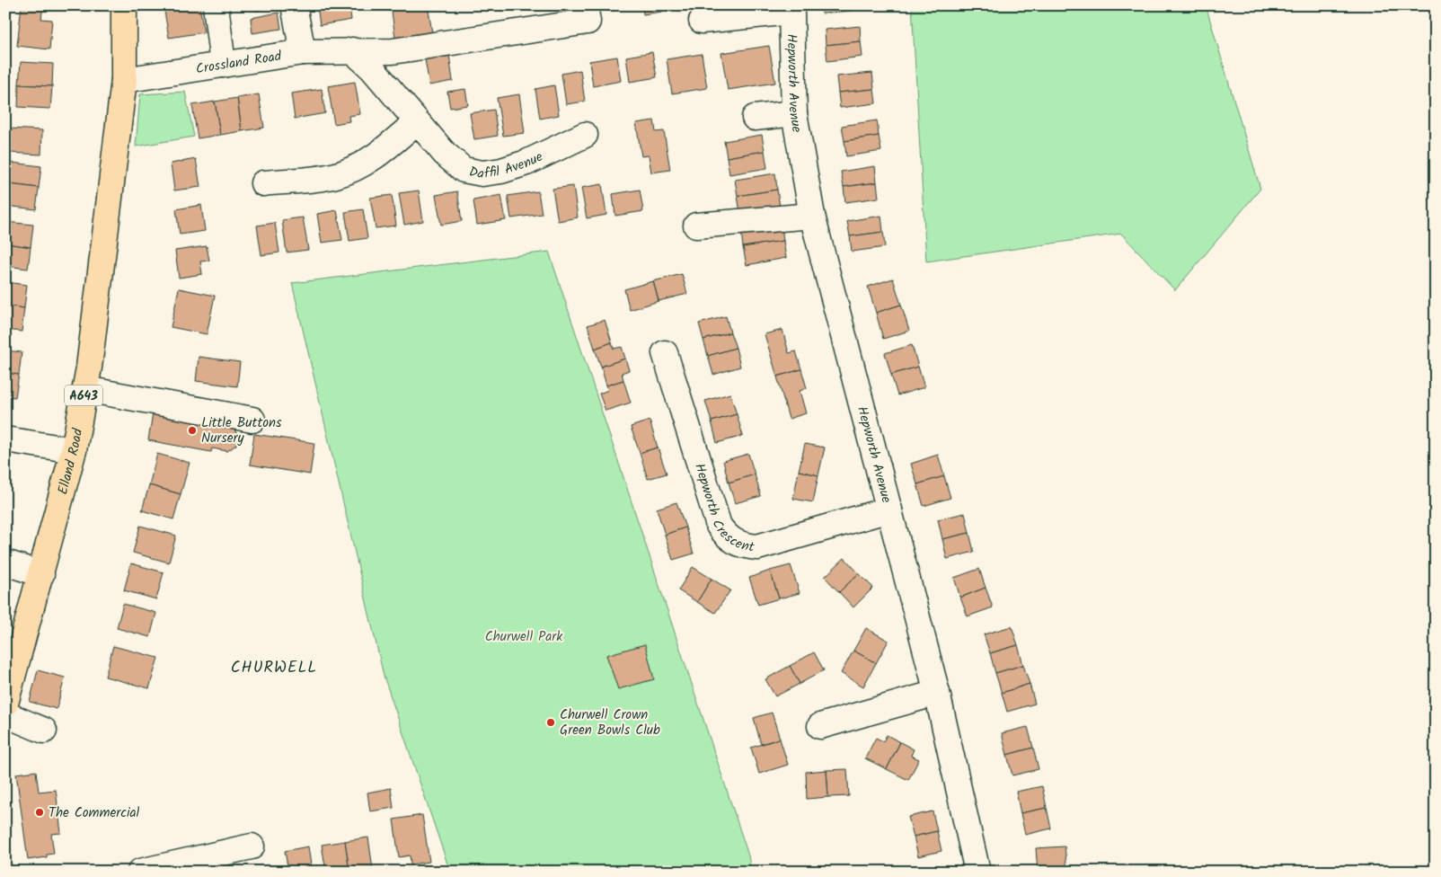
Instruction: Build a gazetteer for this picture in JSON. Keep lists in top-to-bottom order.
{
  "streets": {
    "main road": ["A643", "Elland Road"],
    "street": [
      "Crossland Road",
      "Hepworth Avenue",
      "Daffil Avenue",
      "Hepworth Crescent"
    ]
  },
  "crossings": [
    ["Crossland Road", "Daffil Avenue"],
    ["Crossland Road", "A643"],
    ["Crossland Road", "Elland Road"],
    ["Hepworth Avenue", "Hepworth Crescent"],
    ["A643", "Elland Road"]
  ],
  "districts": ["CHURWELL"],
  "parks": ["Churwell Park"],
  "places": ["Little Buttons Nursery", "Churwell Crown Green Bowls Club", "The Commercial"]
}
